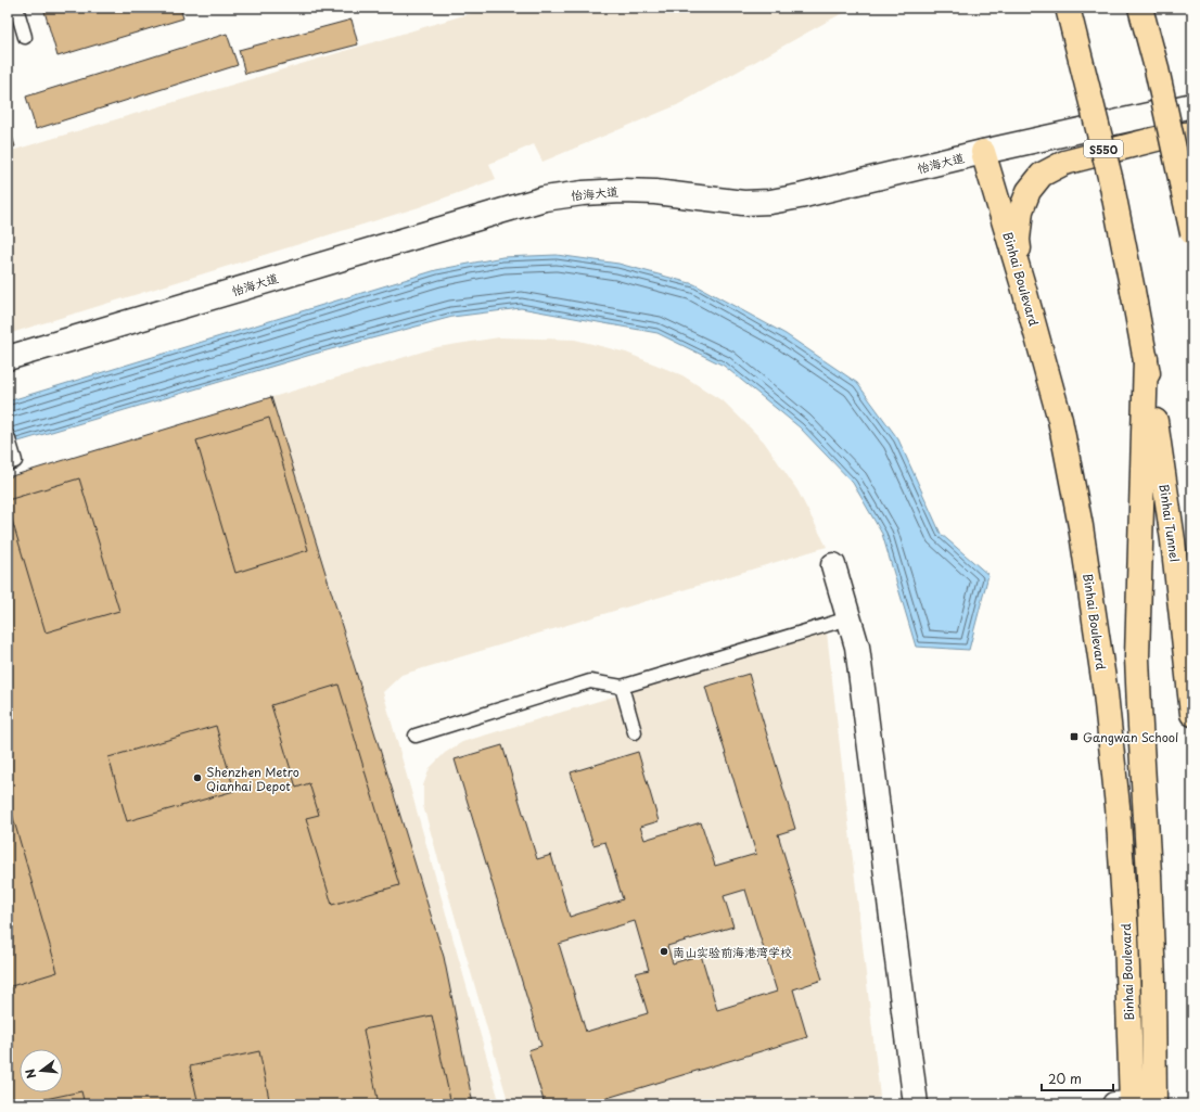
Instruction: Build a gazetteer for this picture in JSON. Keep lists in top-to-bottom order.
{
  "streets": {
    "main road": ["S550", "Binhai Boulevard", "Binhai Tunnel"],
    "street": ["怡海大道"]
  },
  "crossings": [
    ["S550", "Binhai Tunnel"],
    ["怡海大道", "Binhai Boulevard"]
  ],
  "places": {
    "transit": ["Gangwan School"],
    "other": ["Shenzhen Metro Qianhai Depot", "南山实验前海港湾学校"]
  },
  "scale_bar": "20 m",
  "north": "left"
}
